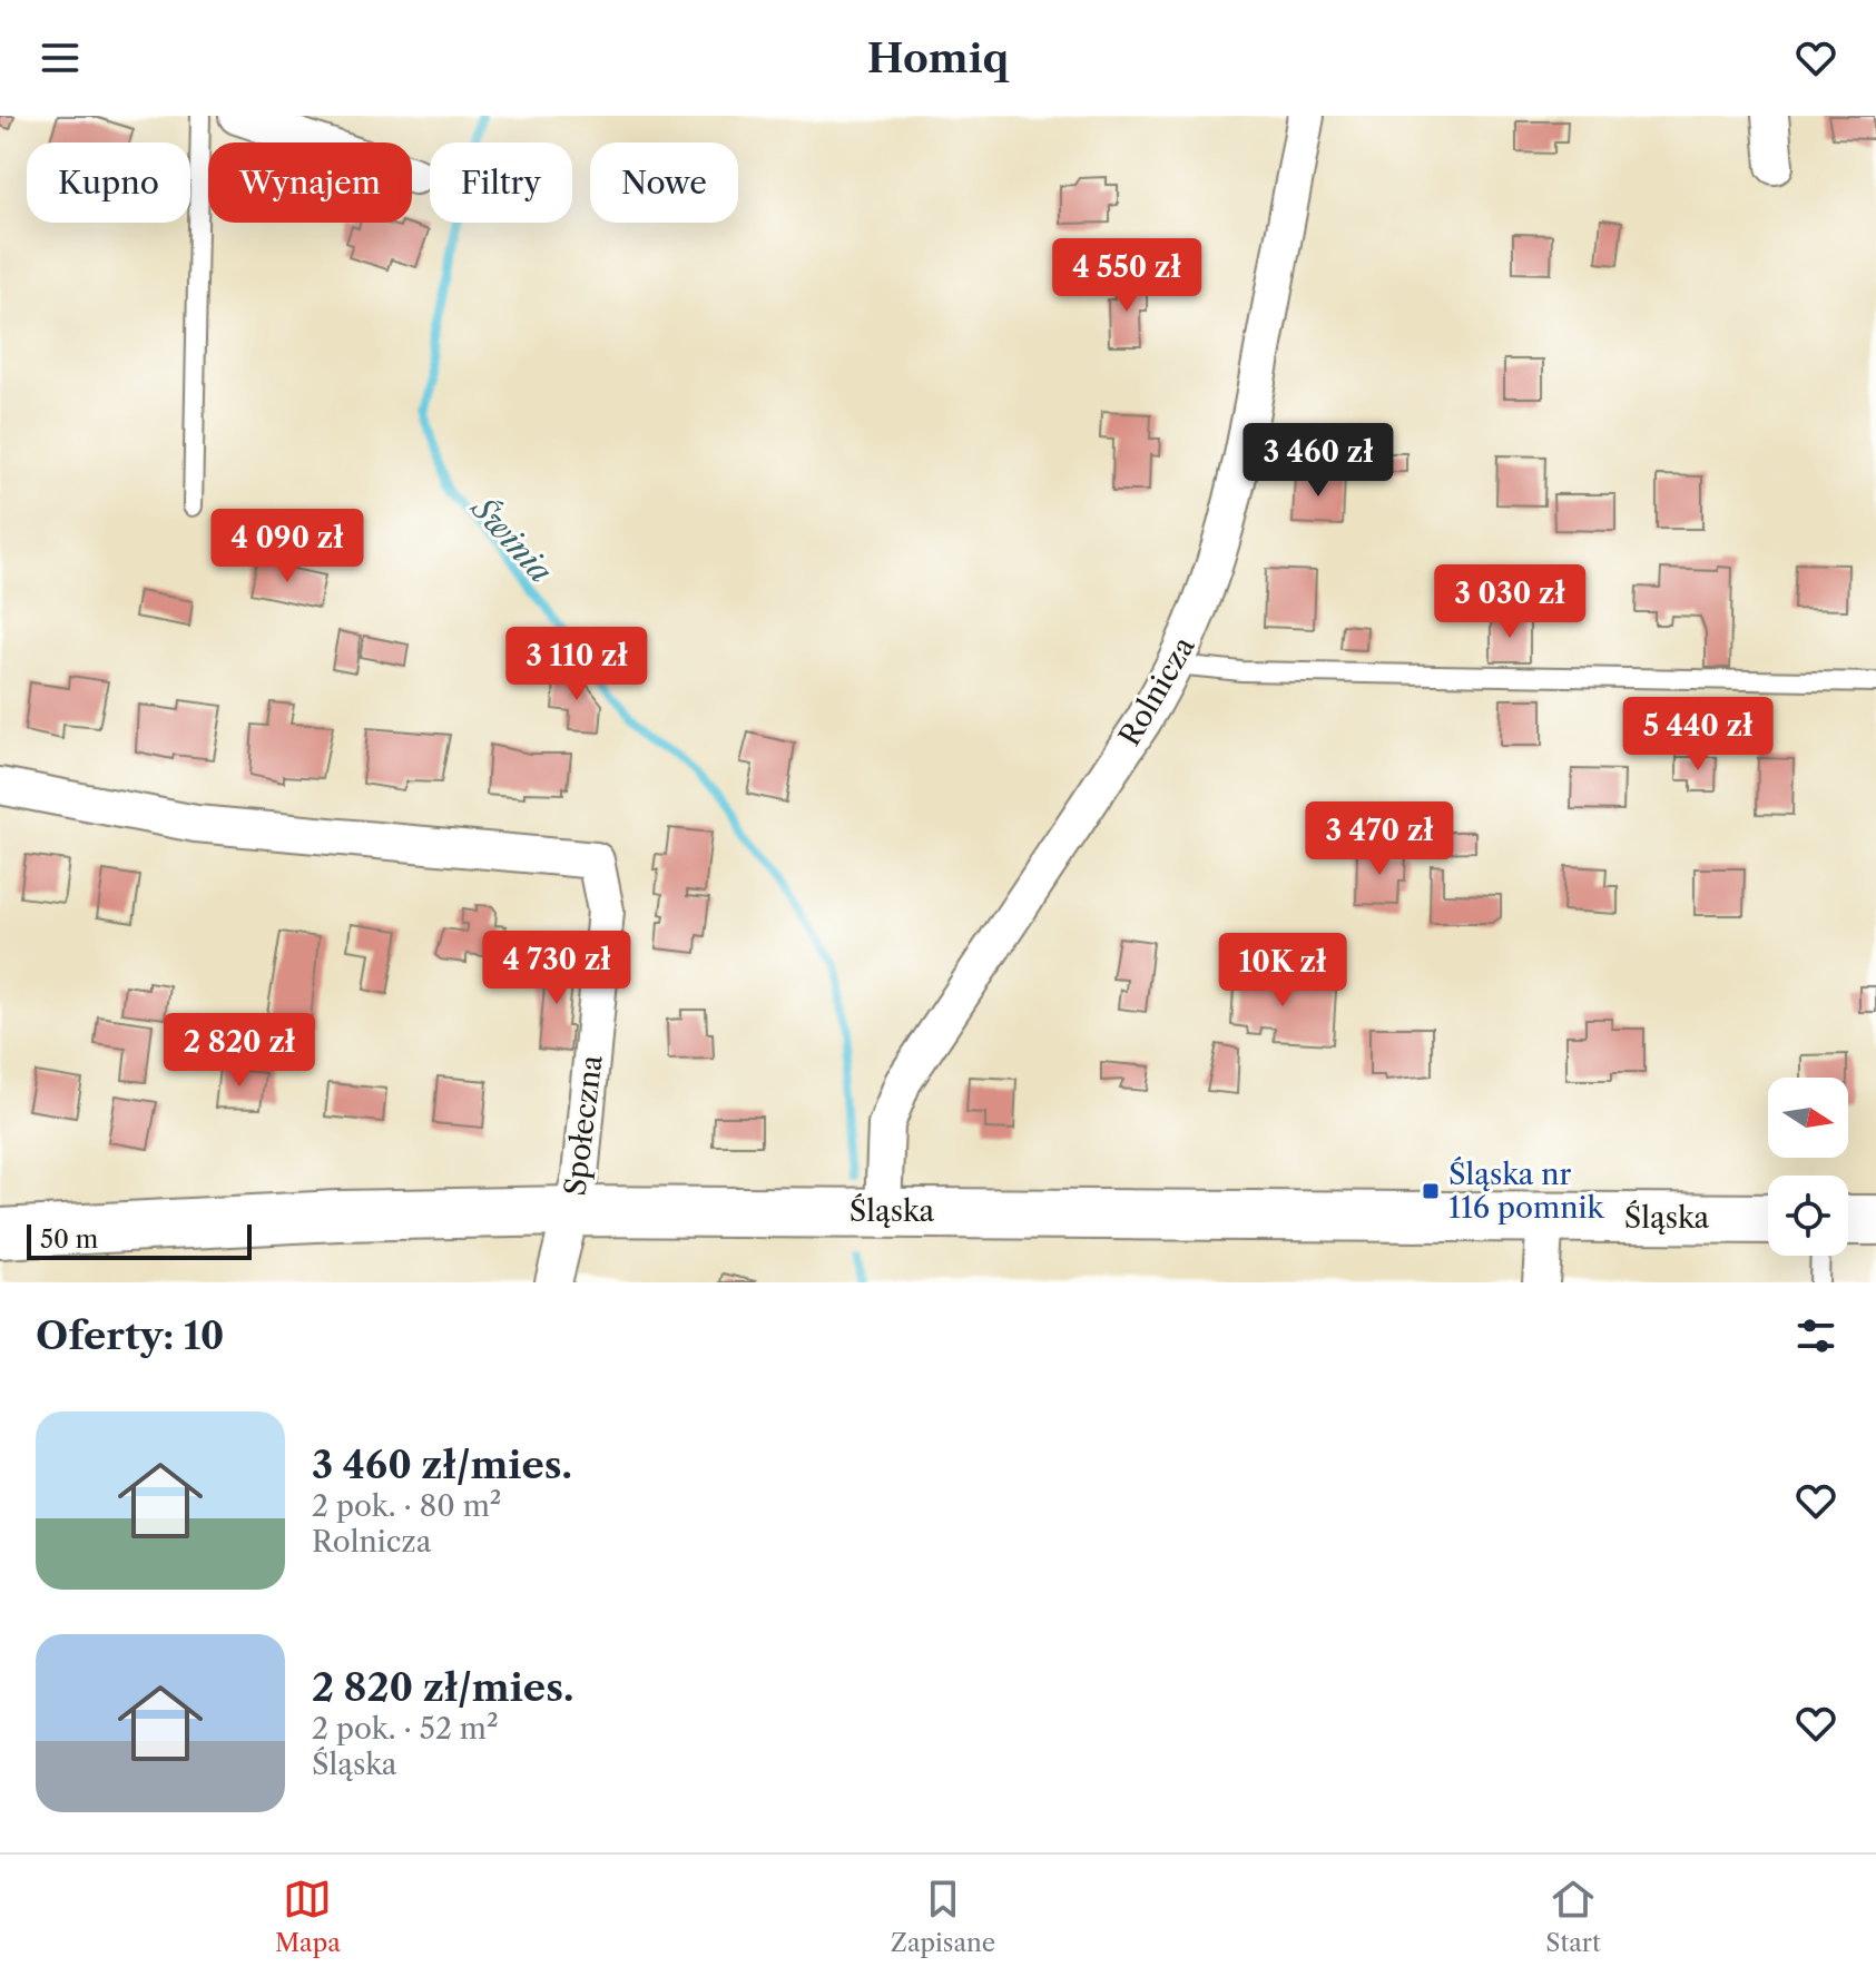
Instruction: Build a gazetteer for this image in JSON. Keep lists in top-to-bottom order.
{
  "streets": {
    "street": ["Rolnicza", "Społeczna", "Śląska"]
  },
  "crossings": [
    ["Rolnicza", "Śląska"],
    ["Społeczna", "Śląska"]
  ],
  "water": ["Świnia"],
  "places": {
    "transit": ["Śląska nr 116 pomnik"]
  },
  "scale_bar": "50 m",
  "north": "right",
  "page": {
    "header": "Homiq",
    "chip": [
      "Kupno",
      "Wynajem",
      "Filtry",
      "Nowe"
    ],
    "price": [
      "4 550 zł",
      "3 460 zł",
      "4 090 zł",
      "3 030 zł",
      "3 110 zł",
      "5 440 zł",
      "3 470 zł",
      "4 730 zł",
      "10K zł",
      "2 820 zł"
    ],
    "scale": "50 m",
    "heading": "Oferty: 10",
    "list": [
      {
        "name": "3 460 zł/mies.",
        "note": "2 pok. · 80 m² · Rolnicza"
      },
      {
        "name": "2 820 zł/mies.",
        "note": "2 pok. · 52 m² · Śląska"
      }
    ],
    "tabs": ["Mapa", "Zapisane", "Start"]
  }
}
